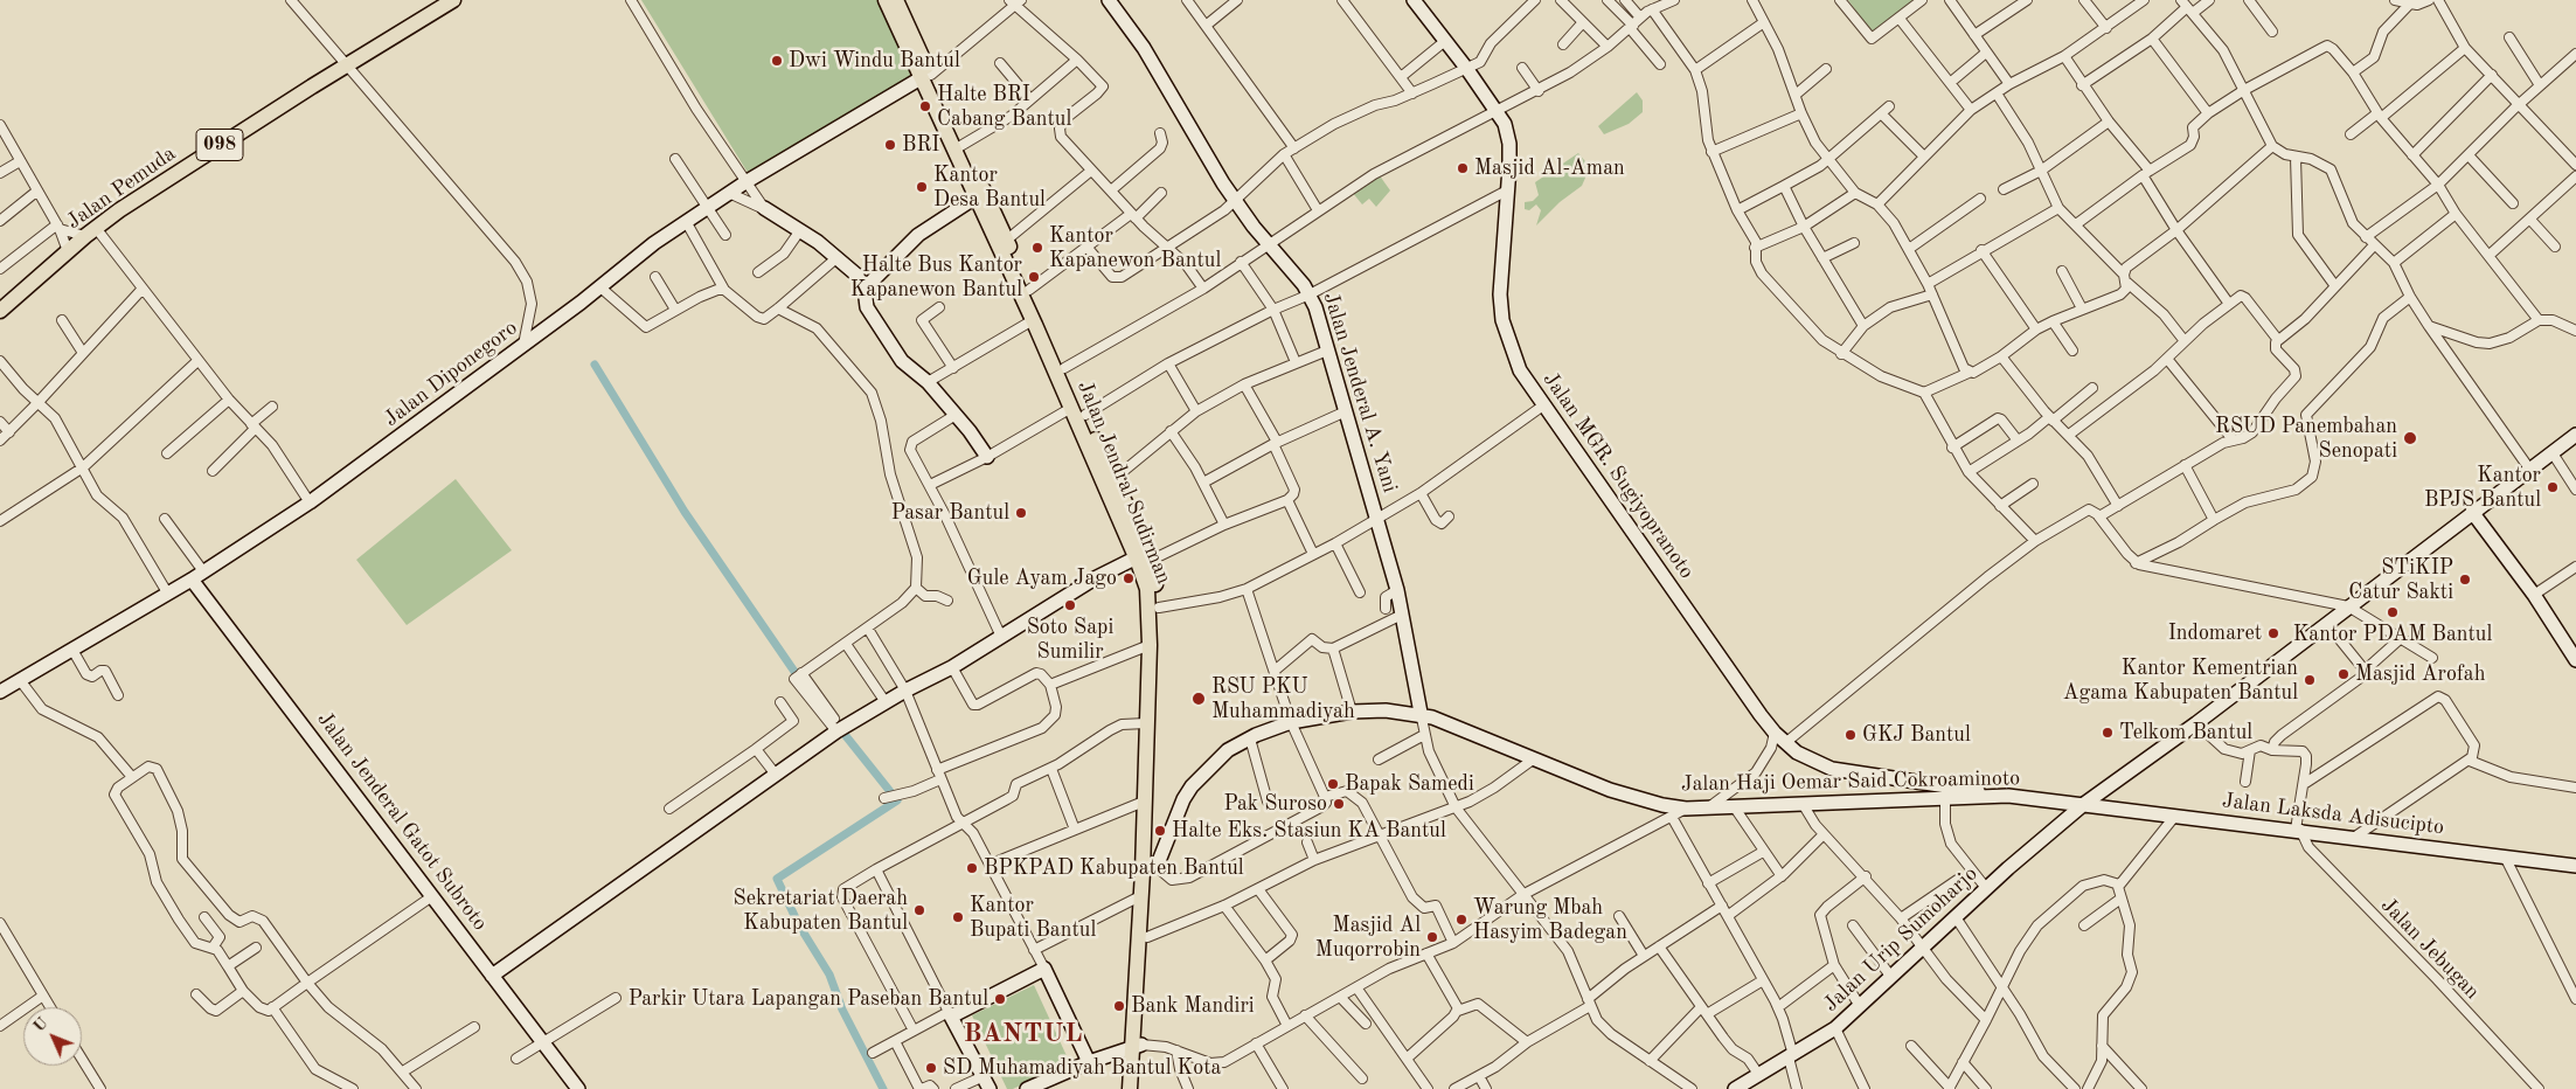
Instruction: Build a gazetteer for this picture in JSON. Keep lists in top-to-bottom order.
{
  "streets": {
    "main road": [
      "098",
      "Jalan Pemuda",
      "Jalan Diponegoro",
      "Jalan Jenderal A. Yani",
      "Jalan MGR. Sugiyopranoto",
      "Jalan Jendral Sudirman",
      "Jalan Haji Oemar Said Cokroaminoto",
      "Jalan Laksda Adisucipto",
      "Jalan Jenderal Gatot Subroto",
      "Jalan Urip Sumoharjo"
    ],
    "street": ["Jalan Jebugan"]
  },
  "crossings": [
    ["Jalan Diponegoro", "Jalan Jendral Sudirman"],
    ["Jalan Diponegoro", "Jalan Jenderal Gatot Subroto"],
    ["Jalan Jenderal A. Yani", "Jalan Haji Oemar Said Cokroaminoto"],
    ["Jalan MGR. Sugiyopranoto", "Jalan Haji Oemar Said Cokroaminoto"],
    ["Jalan Jendral Sudirman", "Jalan Haji Oemar Said Cokroaminoto"],
    ["Jalan Haji Oemar Said Cokroaminoto", "Jalan Laksda Adisucipto"],
    ["Jalan Haji Oemar Said Cokroaminoto", "Jalan Urip Sumoharjo"],
    ["Jalan Laksda Adisucipto", "Jalan Urip Sumoharjo"],
    ["Jalan Laksda Adisucipto", "Jalan Jebugan"]
  ],
  "districts": ["BANTUL"],
  "places": [
    "Dwi Windu Bantul",
    "Halte BRI Cabang Bantul",
    "BRI",
    "Masjid Al-Aman",
    "Kantor Desa Bantul",
    "Kantor Kapanewon Bantul",
    "Halte Bus Kantor Kapanewon Bantul",
    "RSUD Panembahan Senopati",
    "Kantor BPJS Bantul",
    "Pasar Bantul",
    "Gule Ayam Jago",
    "STiKIP Catur Sakti",
    "Soto Sapi Sumilir",
    "Kantor PDAM Bantul",
    "Indomaret",
    "Masjid Arofah",
    "Kantor Kementrian Agama Kabupaten Bantul",
    "RSU PKU Muhammadiyah",
    "Telkom Bantul",
    "GKJ Bantul",
    "Bapak Samedi",
    "Pak Suroso",
    "Halte Eks. Stasiun KA Bantul",
    "BPKPAD Kabupaten Bantul",
    "Sekretariat Daerah Kabupaten Bantul",
    "Kantor Bupati Bantul",
    "Warung Mbah Hasyim Badegan",
    "Masjid Al Muqorrobin",
    "Parkir Utara Lapangan Paseban Bantul",
    "Bank Mandiri",
    "SD Muhamadiyah Bantul Kota"
  ],
  "north": "top left"
}
